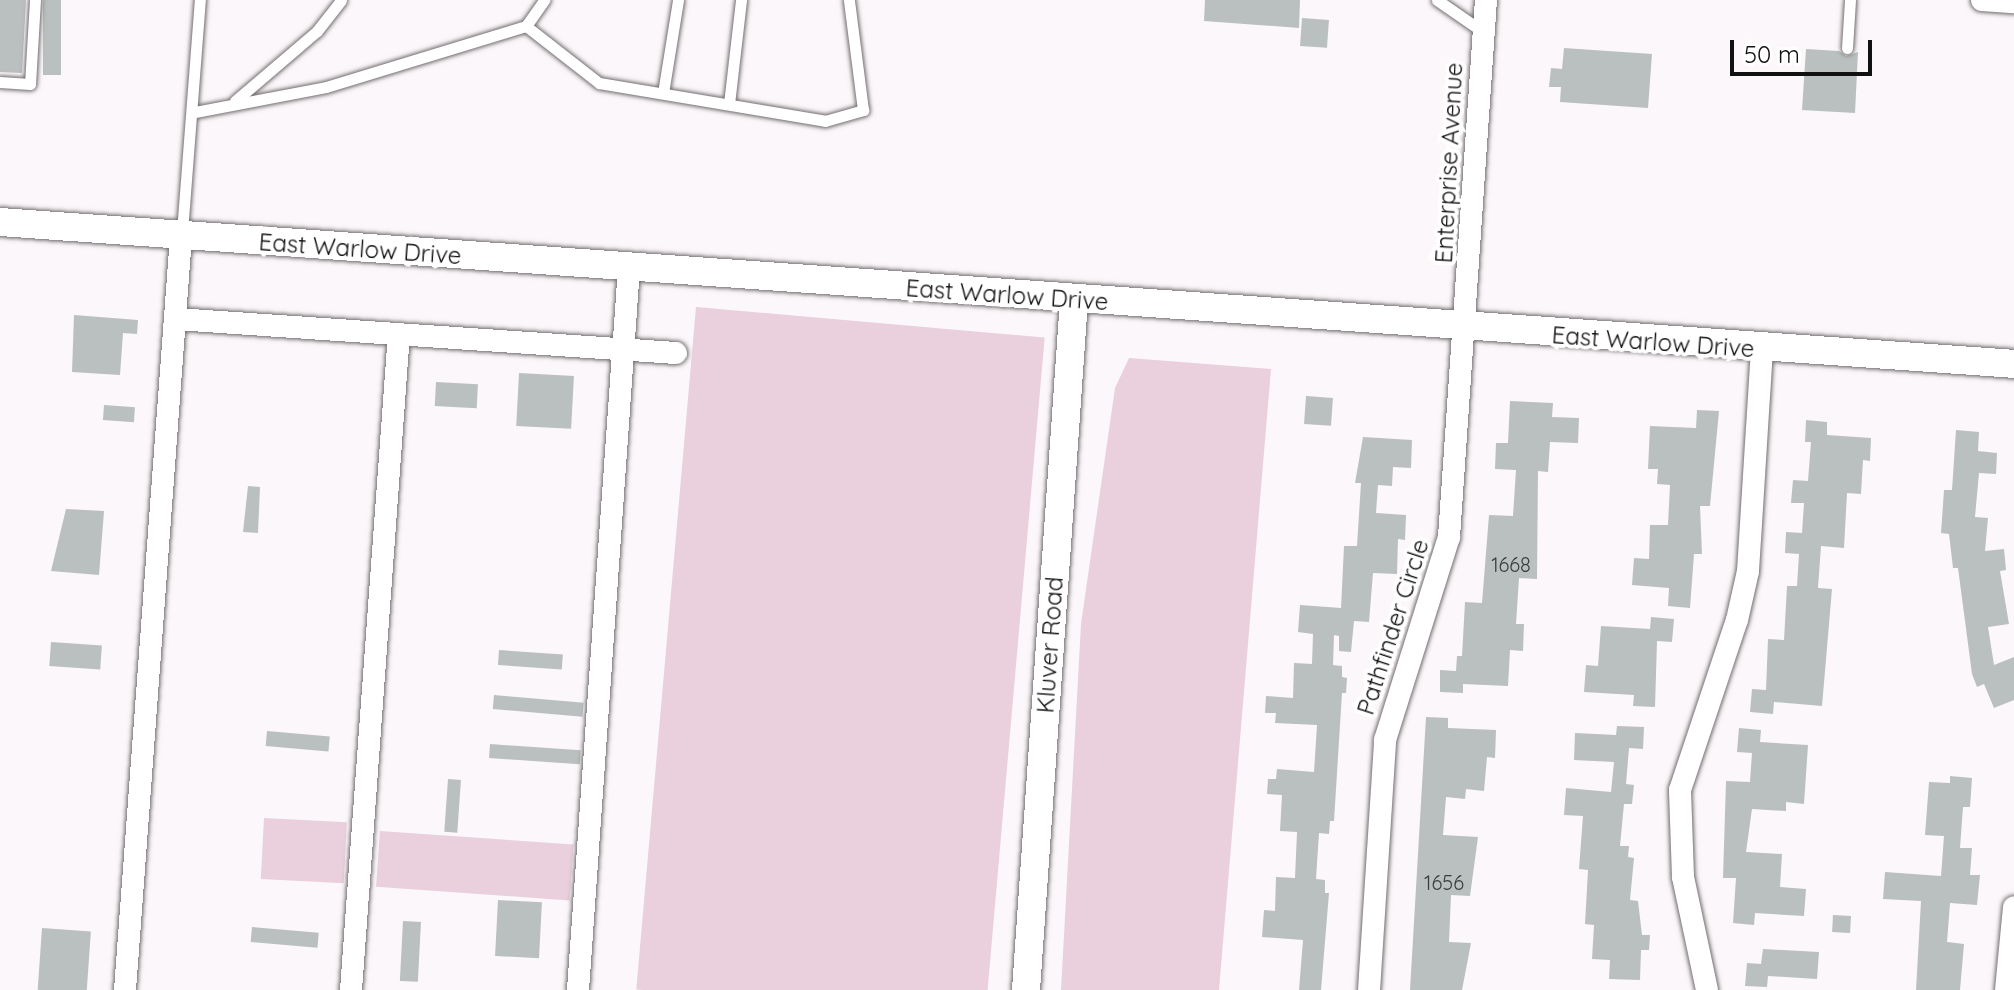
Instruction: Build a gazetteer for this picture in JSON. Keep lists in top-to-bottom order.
{
  "streets": {
    "street": [
      "Enterprise Avenue",
      "East Warlow Drive",
      "Pathfinder Circle",
      "Kluver Road"
    ]
  },
  "crossings": [
    ["Enterprise Avenue", "East Warlow Drive"],
    ["Enterprise Avenue", "Pathfinder Circle"],
    ["East Warlow Drive", "Pathfinder Circle"],
    ["East Warlow Drive", "Kluver Road"]
  ],
  "house_numbers": ["1668", "1656"],
  "scale_bar": "50 m"
}
